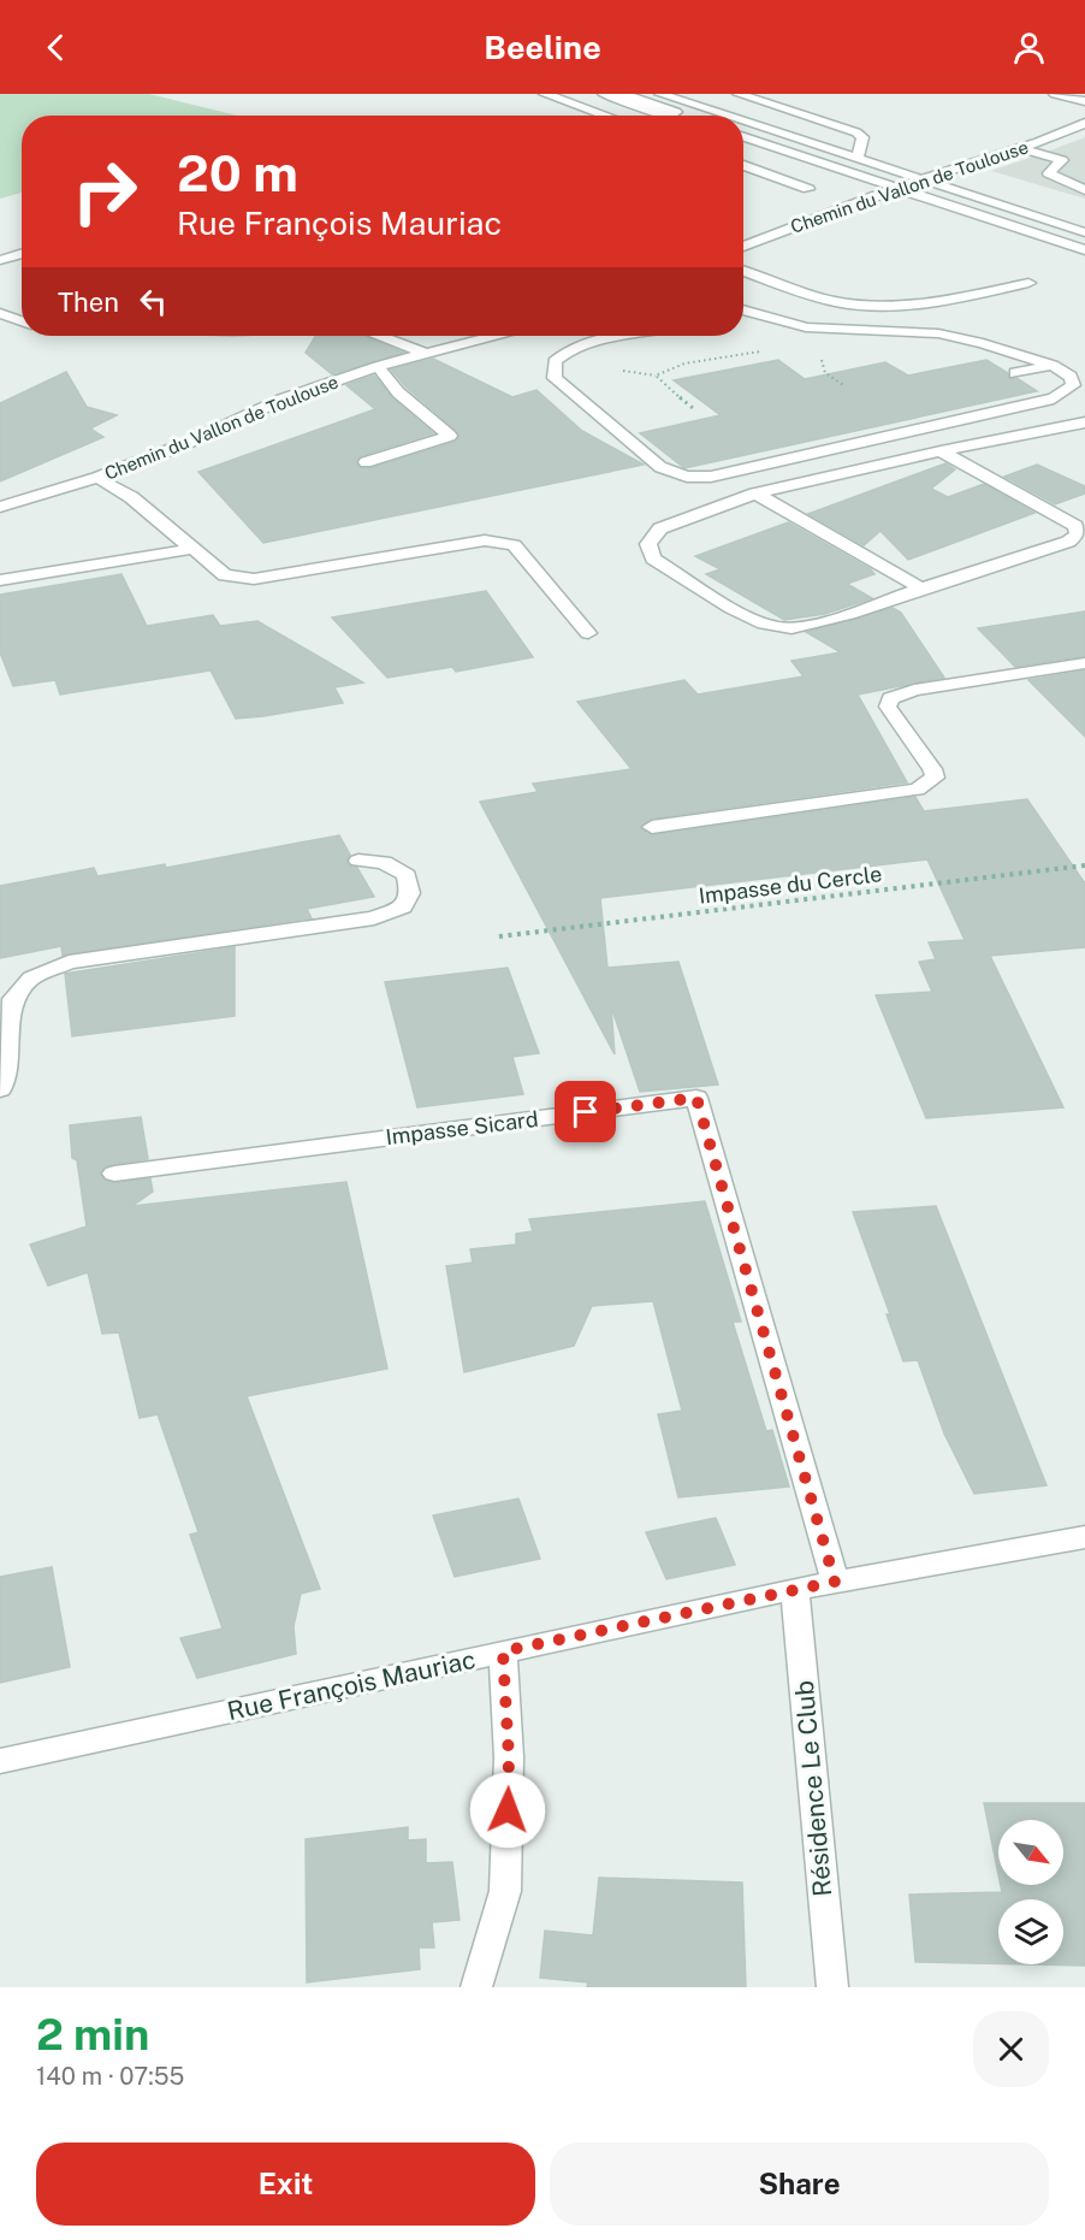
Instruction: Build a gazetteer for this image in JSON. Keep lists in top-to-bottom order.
{
  "streets": {
    "street": [
      "Chemin du Vallon de Toulouse",
      "Impasse Sicard",
      "Rue François Mauriac",
      "Résidence Le Club"
    ],
    "path": ["Impasse du Cercle"]
  },
  "crossings": [
    ["Impasse Sicard", "Rue François Mauriac"],
    ["Rue François Mauriac", "Résidence Le Club"]
  ],
  "north": "bottom right",
  "page": {
    "header": "Beeline",
    "turn": ["20 m", "Rue François Mauriac"],
    "then": "Then",
    "heading": ["2 min", "140 m · 07:55"],
    "buttons": ["Exit", "Share"]
  }
}
